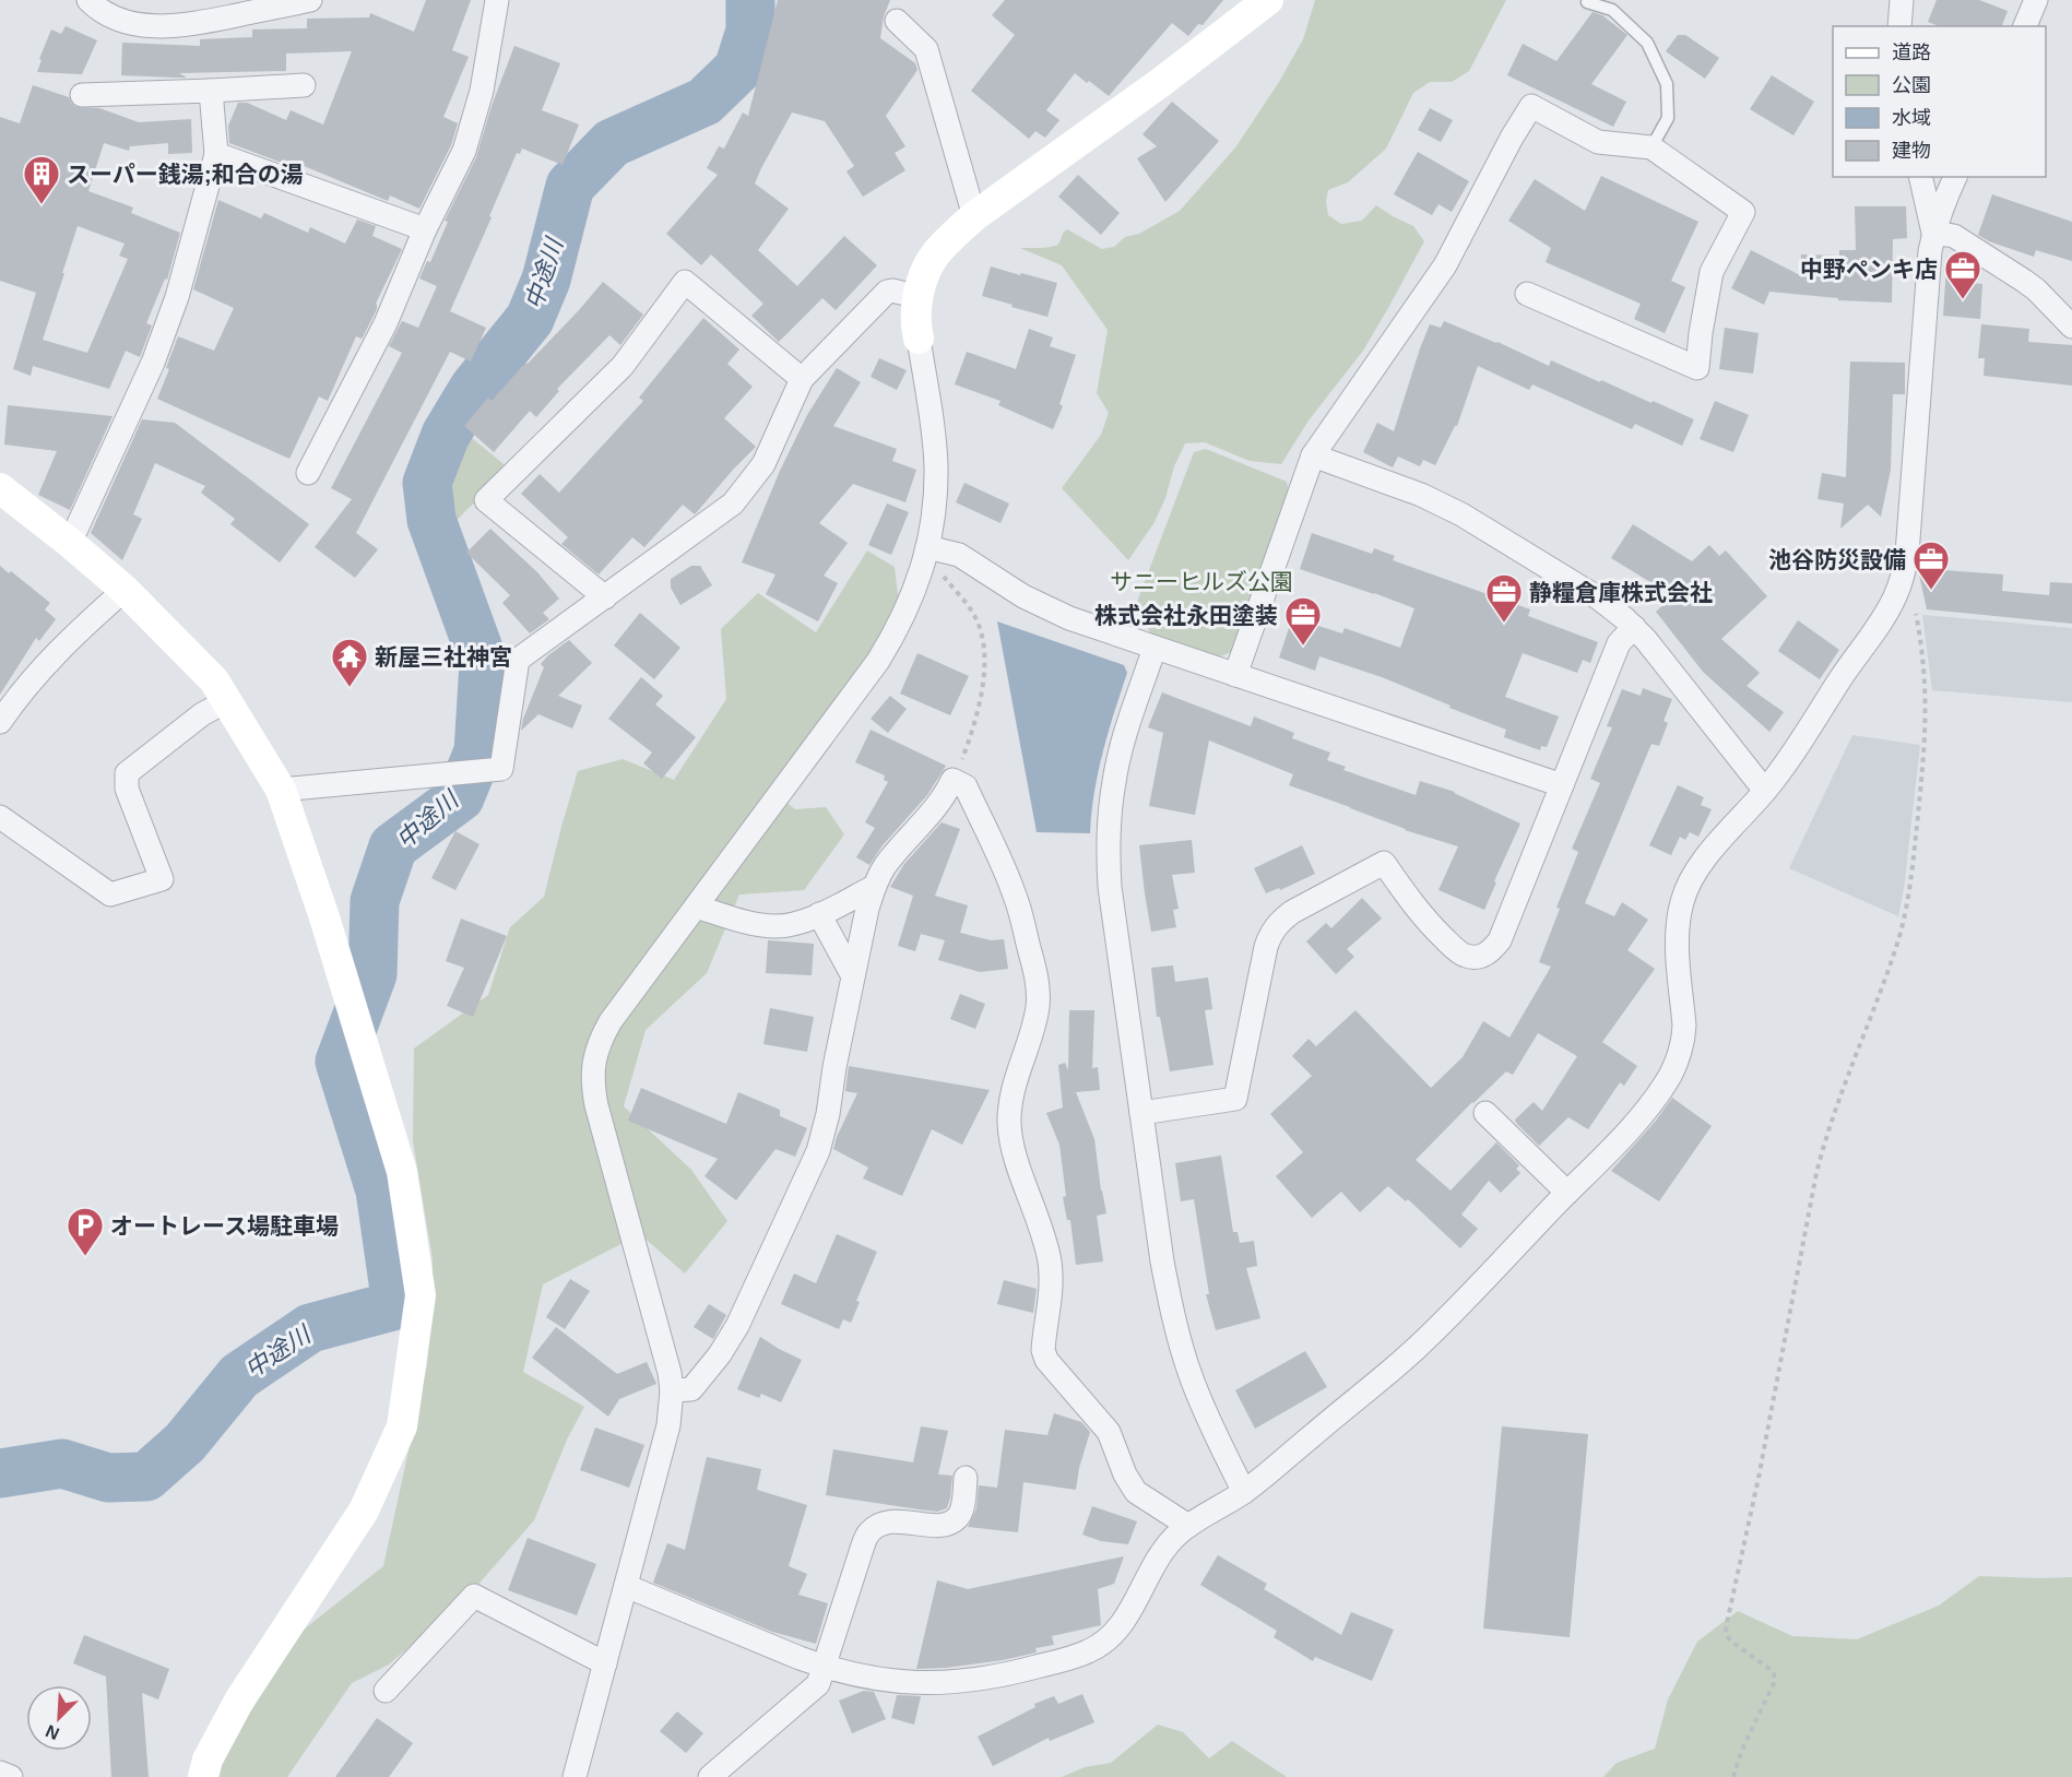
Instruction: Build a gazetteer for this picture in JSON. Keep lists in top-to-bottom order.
{
  "water": ["中途川"],
  "parks": ["サニーヒルズ公園"],
  "places": {
    "building": ["スーパー銭湯;和合の湯"],
    "office": [
      "中野ペンキ店",
      "池谷防災設備",
      "静糧倉庫株式会社",
      "株式会社永田塗装"
    ],
    "temple": ["新屋三社神宮"],
    "parking": ["オートレース場駐車場"]
  },
  "legend": [
    "道路",
    "公園",
    "水域",
    "建物"
  ],
  "north": "bottom left"
}
